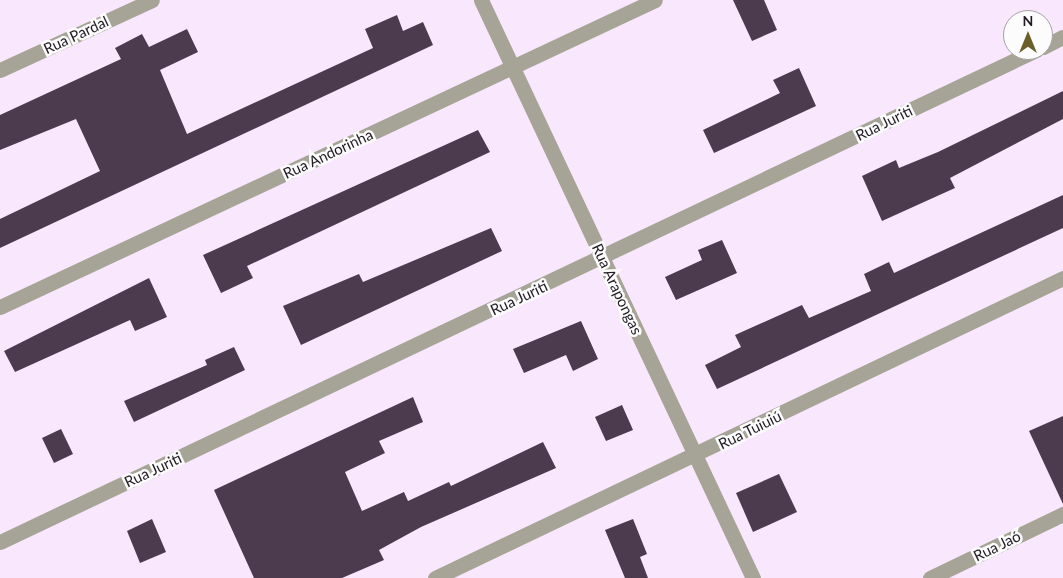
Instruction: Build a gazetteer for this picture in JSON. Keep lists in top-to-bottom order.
{
  "streets": {
    "street": [
      "Rua Pardal",
      "Rua Juriti",
      "Rua Andorinha",
      "Rua Arapongas",
      "Rua Tuiuiú",
      "Rua Jaó"
    ]
  },
  "crossings": [
    ["Rua Juriti", "Rua Arapongas"],
    ["Rua Andorinha", "Rua Arapongas"],
    ["Rua Arapongas", "Rua Tuiuiú"]
  ],
  "north": "top"
}
